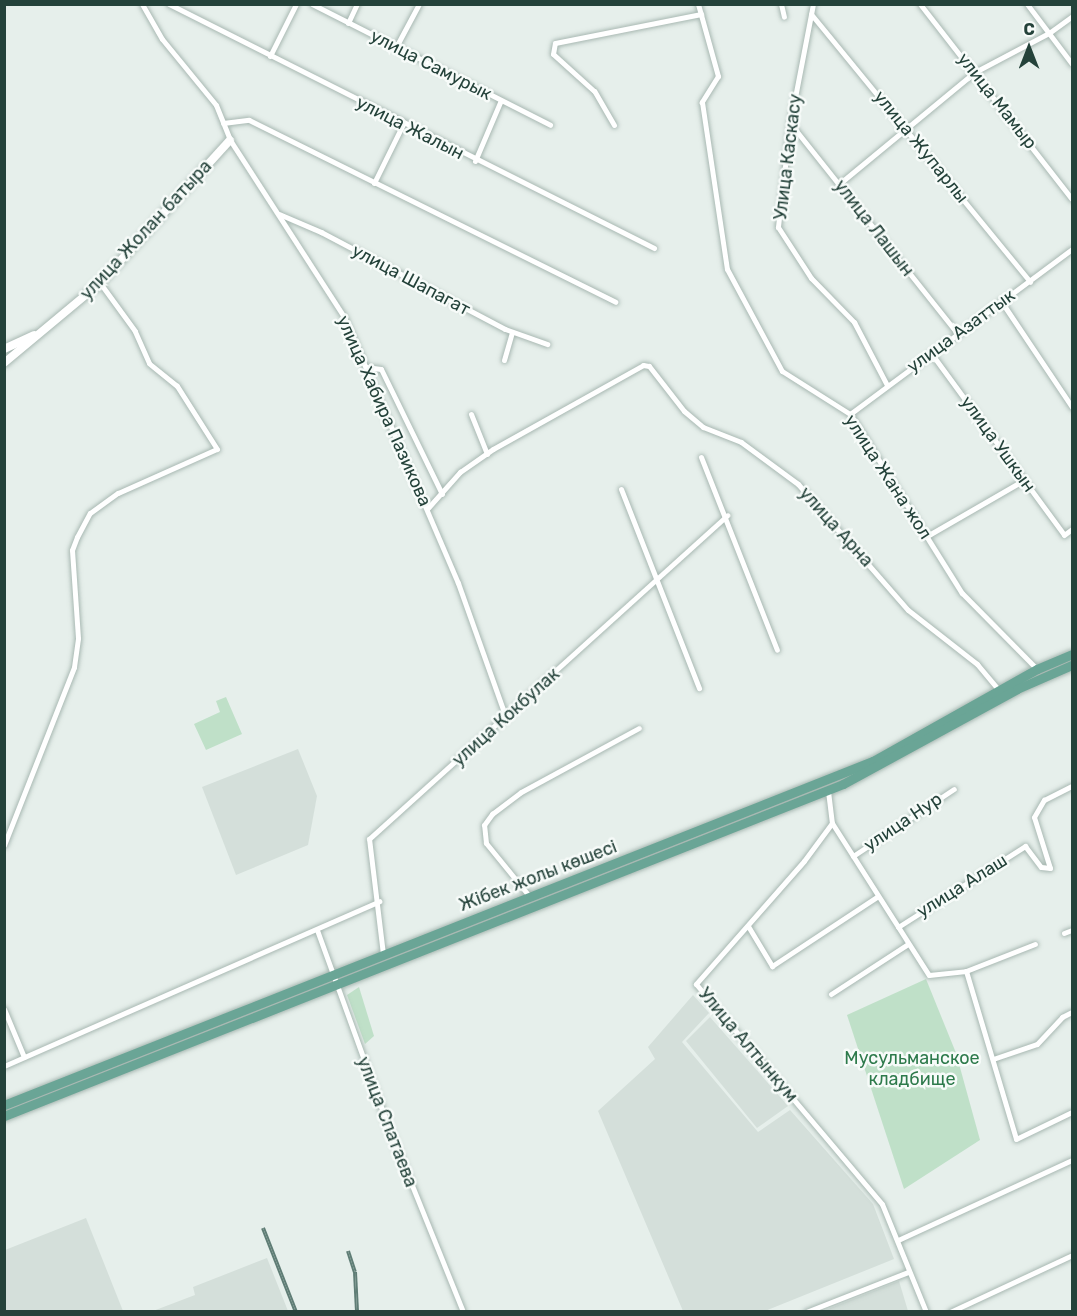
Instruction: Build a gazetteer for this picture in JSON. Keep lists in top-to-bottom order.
{
  "streets": {
    "main road": ["Жібек жолы көшесі"],
    "street": [
      "улица Самурык",
      "улица Мамыр",
      "улица Жалын",
      "улица Жупарлы",
      "Улица Каскасу",
      "улица Лашын",
      "улица Жолан батыра",
      "улица Шапагат",
      "улица Азаттык",
      "улица Хабира Пазикова",
      "улица Ушкын",
      "улица Жана жол",
      "улица Арна",
      "улица Кокбулак",
      "улица Нур",
      "улица Алаш",
      "Улица Алтынкум",
      "улица Спатаева"
    ]
  },
  "crossings": [
    ["улица Жупарлы", "Улица Каскасу"],
    ["улица Жупарлы", "улица Азаттык"],
    ["Улица Каскасу", "улица Лашын"],
    ["Улица Каскасу", "улица Азаттык"],
    ["улица Лашын", "улица Азаттык"],
    ["улица Жолан батыра", "улица Хабира Пазикова"],
    ["улица Шапагат", "улица Хабира Пазикова"],
    ["улица Азаттык", "улица Ушкын"],
    ["улица Азаттык", "улица Жана жол"],
    ["улица Хабира Пазикова", "улица Арна"],
    ["улица Хабира Пазикова", "улица Кокбулак"],
    ["улица Жана жол", "Жібек жолы көшесі"],
    ["улица Арна", "Жібек жолы көшесі"],
    ["улица Кокбулак", "Жібек жолы көшесі"],
    ["Жібек жолы көшесі", "улица Спатаева"]
  ],
  "parks": ["Мусульманское кладбище"],
  "north": "top"
}
